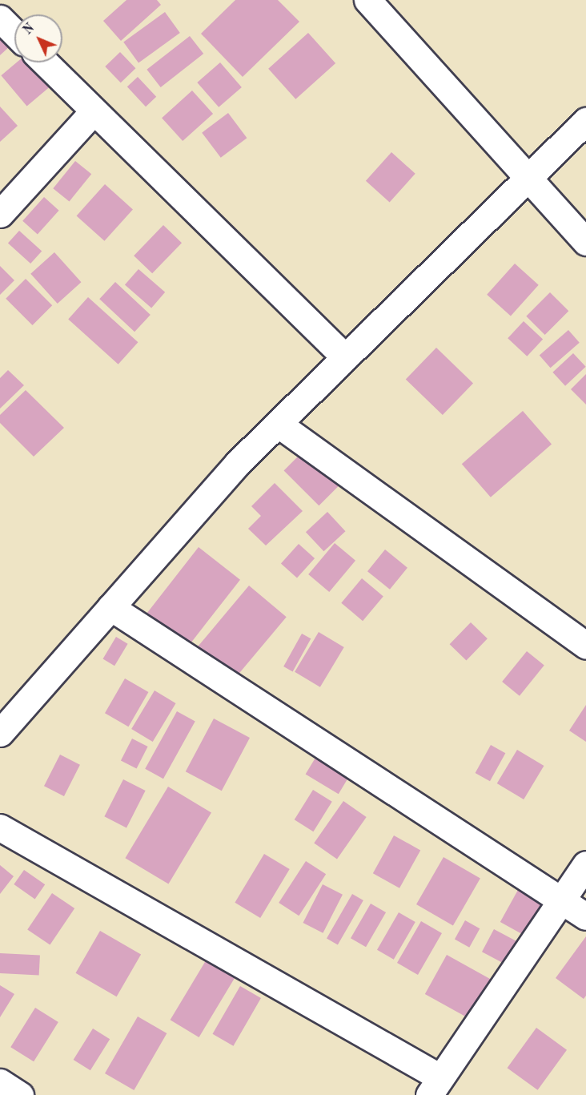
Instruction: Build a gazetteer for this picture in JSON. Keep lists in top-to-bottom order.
{
  "north": "top left"
}
